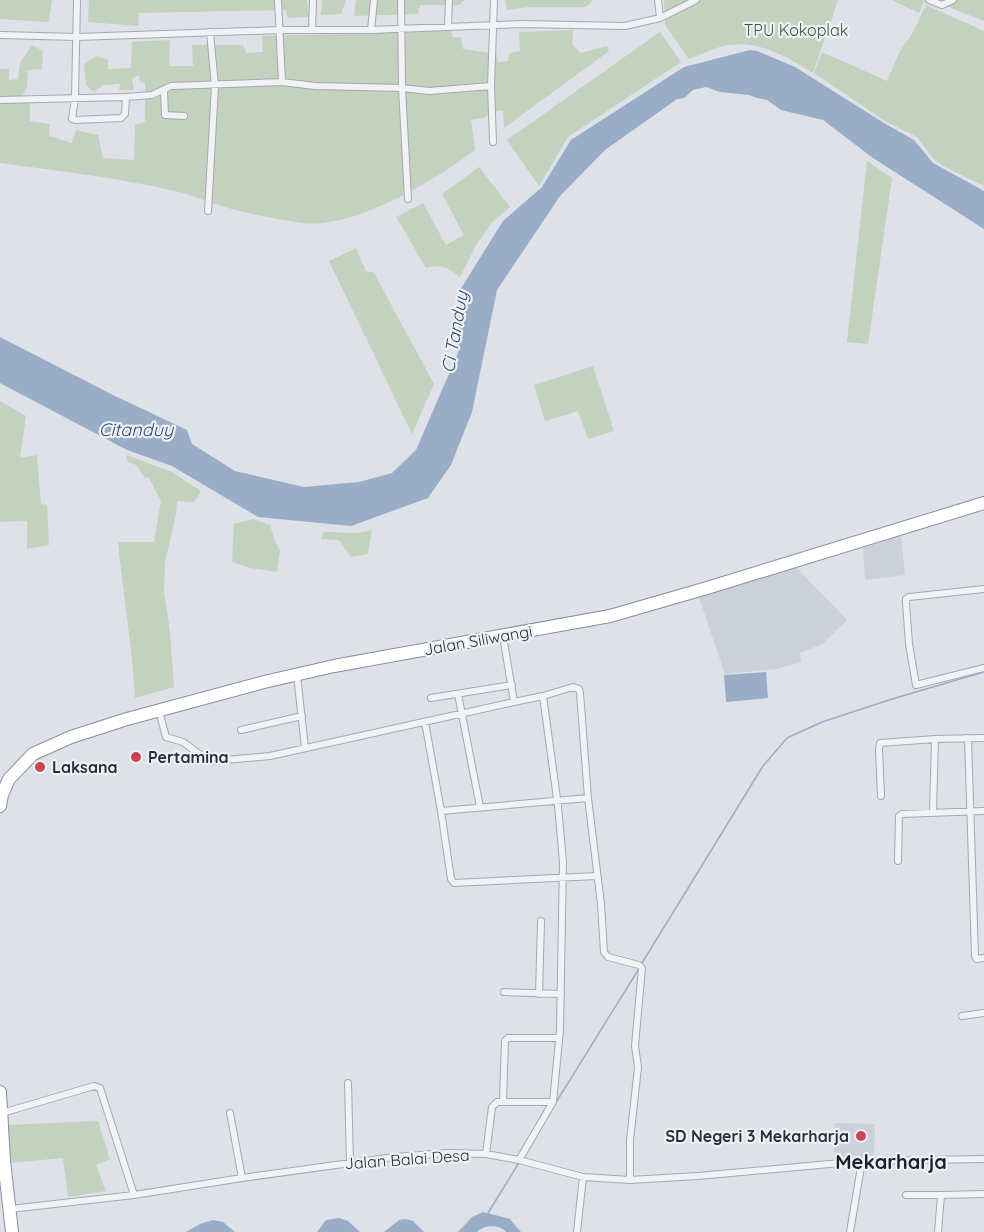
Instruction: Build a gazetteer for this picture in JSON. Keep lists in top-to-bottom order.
{
  "streets": {
    "highway": ["Jalan Siliwangi"],
    "street": ["Jalan Balai Desa"]
  },
  "districts": ["Mekarharja"],
  "water": ["Ci Tanduy", "Citanduy"],
  "parks": ["TPU Kokoplak"],
  "places": ["Pertamina", "Laksana", "SD Negeri 3 Mekarharja"]
}
